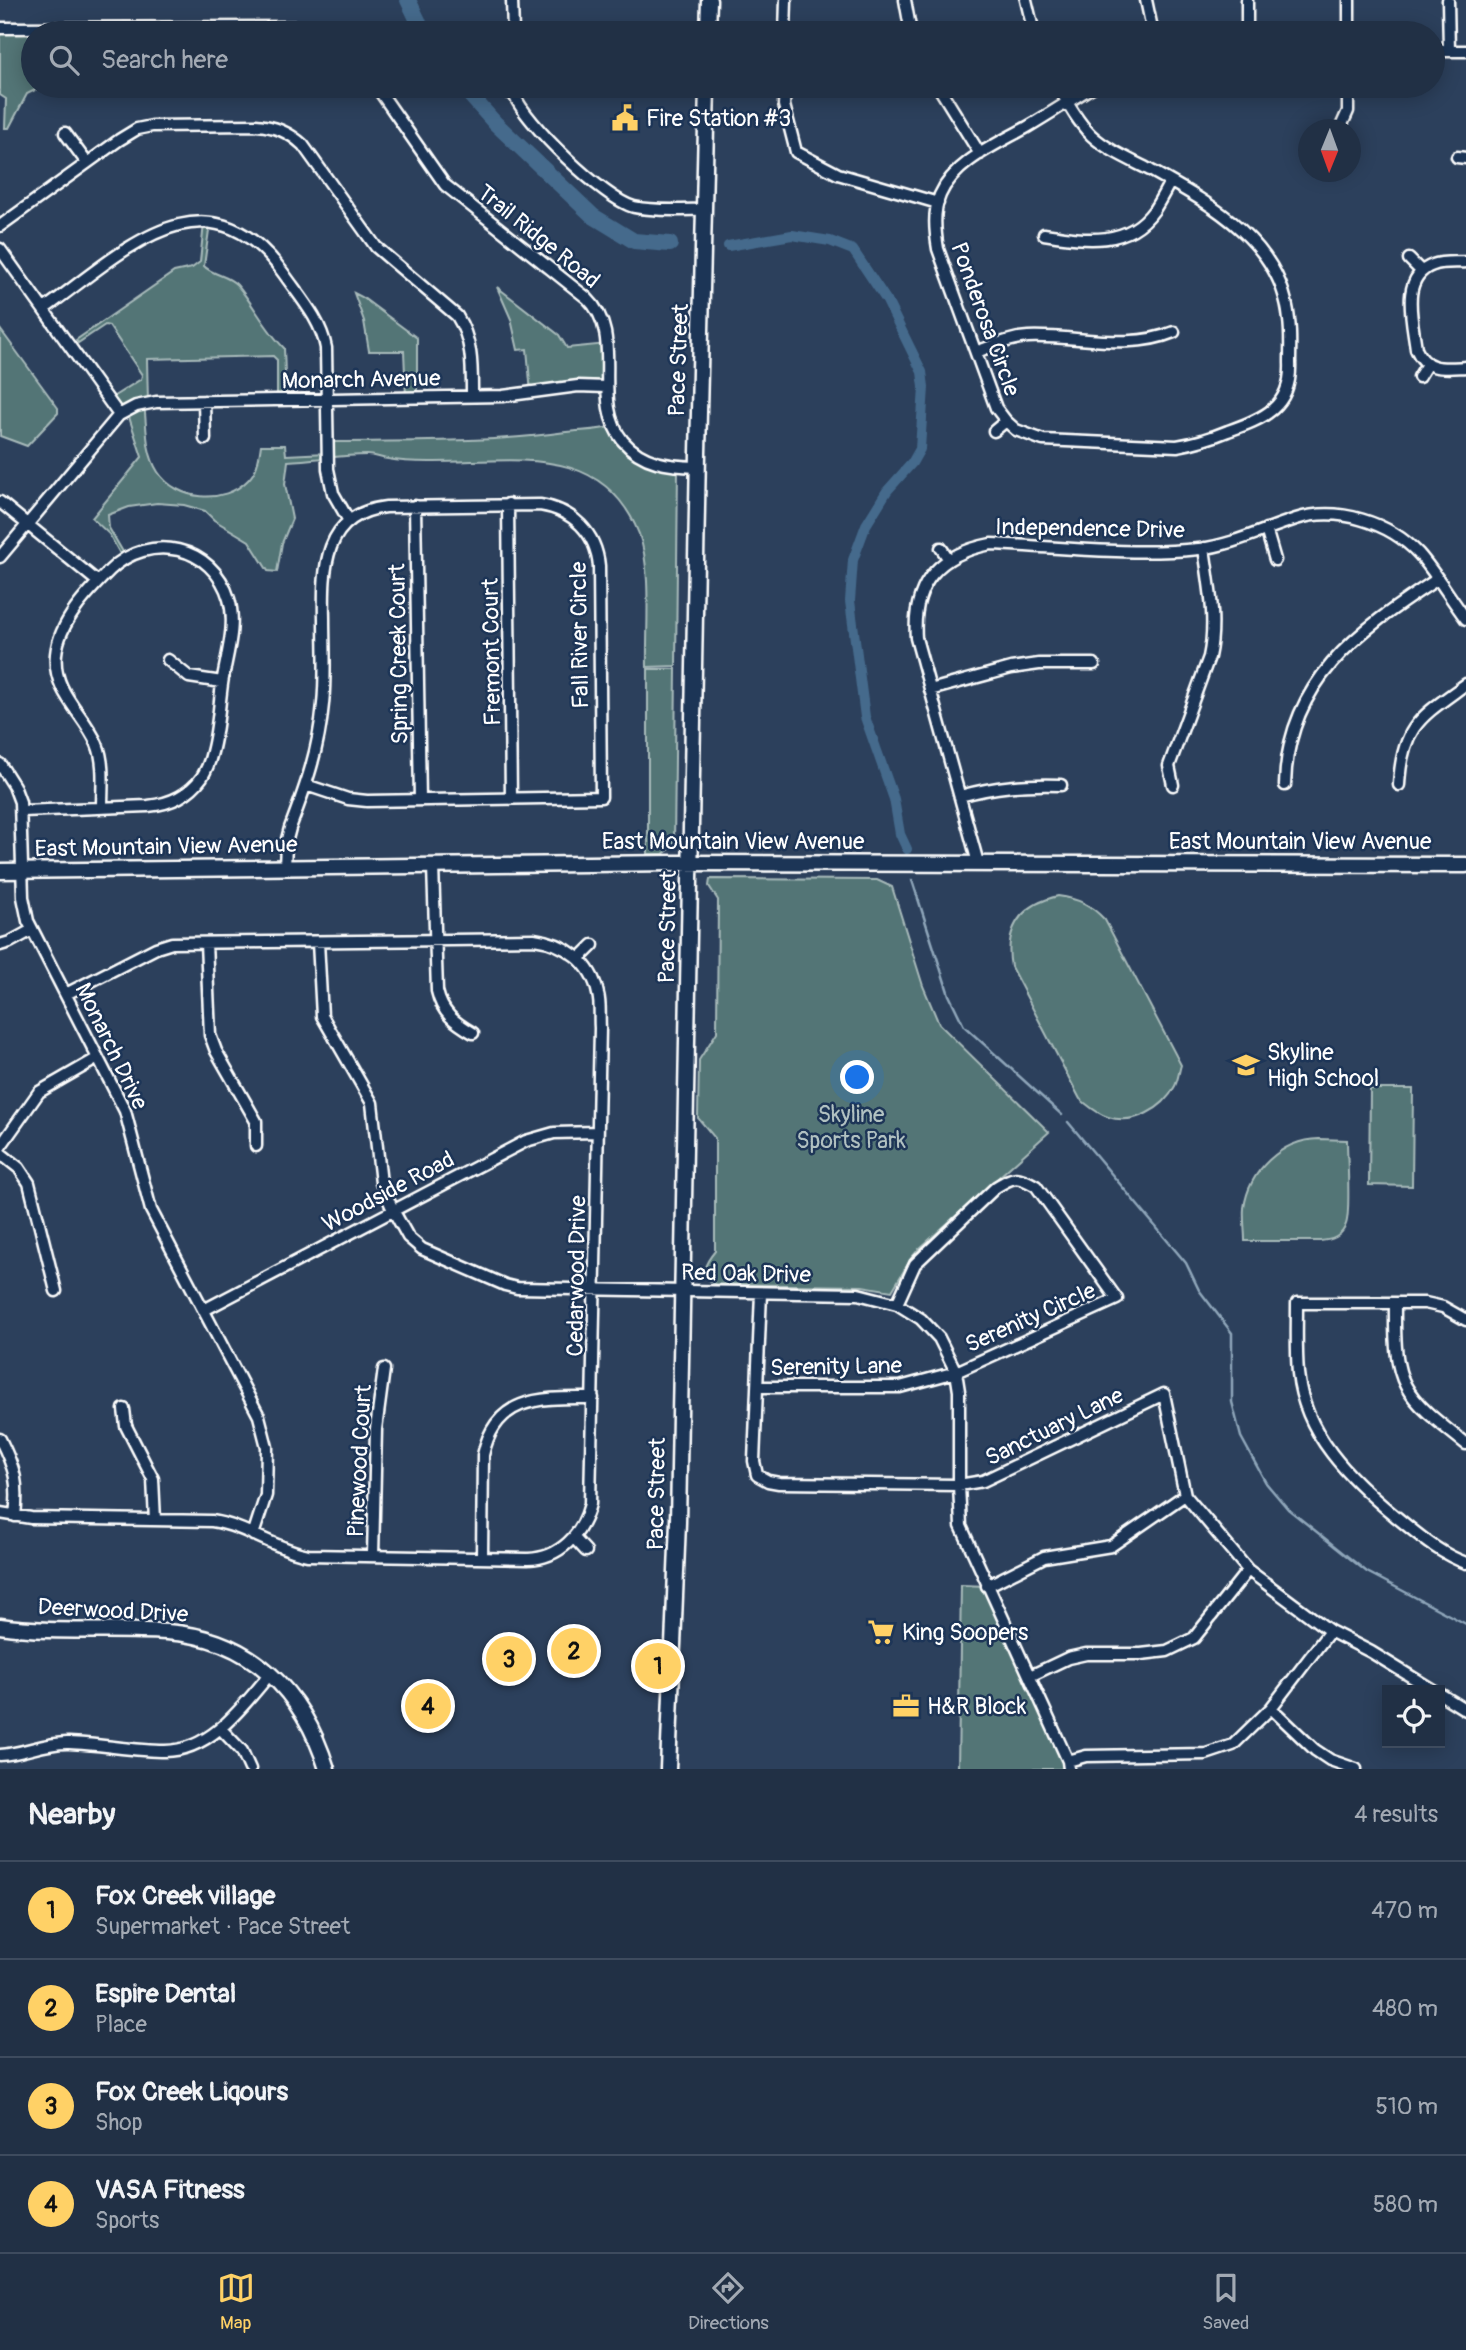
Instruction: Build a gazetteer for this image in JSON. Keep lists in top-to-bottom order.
{
  "streets": {
    "street": [
      "Trail Ridge Road",
      "Ponderosa Circle",
      "Pace Street",
      "Monarch Avenue",
      "Independence Drive",
      "Fall River Circle",
      "Fremont Court",
      "Spring Creek Court",
      "East Mountain View Avenue",
      "Monarch Drive",
      "Woodside Road",
      "Red Oak Drive",
      "Cedarwood Drive",
      "Serenity Circle",
      "Serenity Lane",
      "Sanctuary Lane",
      "Pinewood Court",
      "Deerwood Drive"
    ]
  },
  "crossings": [
    ["Trail Ridge Road", "Pace Street"],
    ["Trail Ridge Road", "Monarch Avenue"],
    ["Pace Street", "East Mountain View Avenue"],
    ["Pace Street", "Red Oak Drive"],
    ["Fall River Circle", "Fremont Court"],
    ["Fall River Circle", "Spring Creek Court"],
    ["East Mountain View Avenue", "Monarch Drive"],
    ["Monarch Drive", "Woodside Road"],
    ["Woodside Road", "Red Oak Drive"],
    ["Woodside Road", "Cedarwood Drive"],
    ["Red Oak Drive", "Cedarwood Drive"],
    ["Red Oak Drive", "Serenity Circle"],
    ["Red Oak Drive", "Serenity Lane"],
    ["Red Oak Drive", "Sanctuary Lane"],
    ["Serenity Circle", "Serenity Lane"],
    ["Serenity Lane", "Sanctuary Lane"]
  ],
  "parks": ["Skyline Sports Park"],
  "places": {
    "public building": ["Fire Station #3"],
    "school or university": ["Skyline High School"],
    "supermarket": ["King Soopers"],
    "office": ["H&R Block"]
  },
  "north": "bottom",
  "page": {
    "search": "Search here",
    "pins": [
      "2",
      "3",
      "1",
      "4"
    ],
    "heading": ["Nearby", "4 results"],
    "list": [
      {
        "mark": "1",
        "name": "Fox Creek village",
        "note": "Supermarket · Pace Street",
        "value": "470 m"
      },
      {
        "mark": "2",
        "name": "Espire Dental",
        "note": "Place",
        "value": "480 m"
      },
      {
        "mark": "3",
        "name": "Fox Creek Liqours",
        "note": "Shop",
        "value": "510 m"
      },
      {
        "mark": "4",
        "name": "VASA Fitness",
        "note": "Sports",
        "value": "580 m"
      }
    ],
    "nav": ["Map", "Directions", "Saved"]
  }
}
